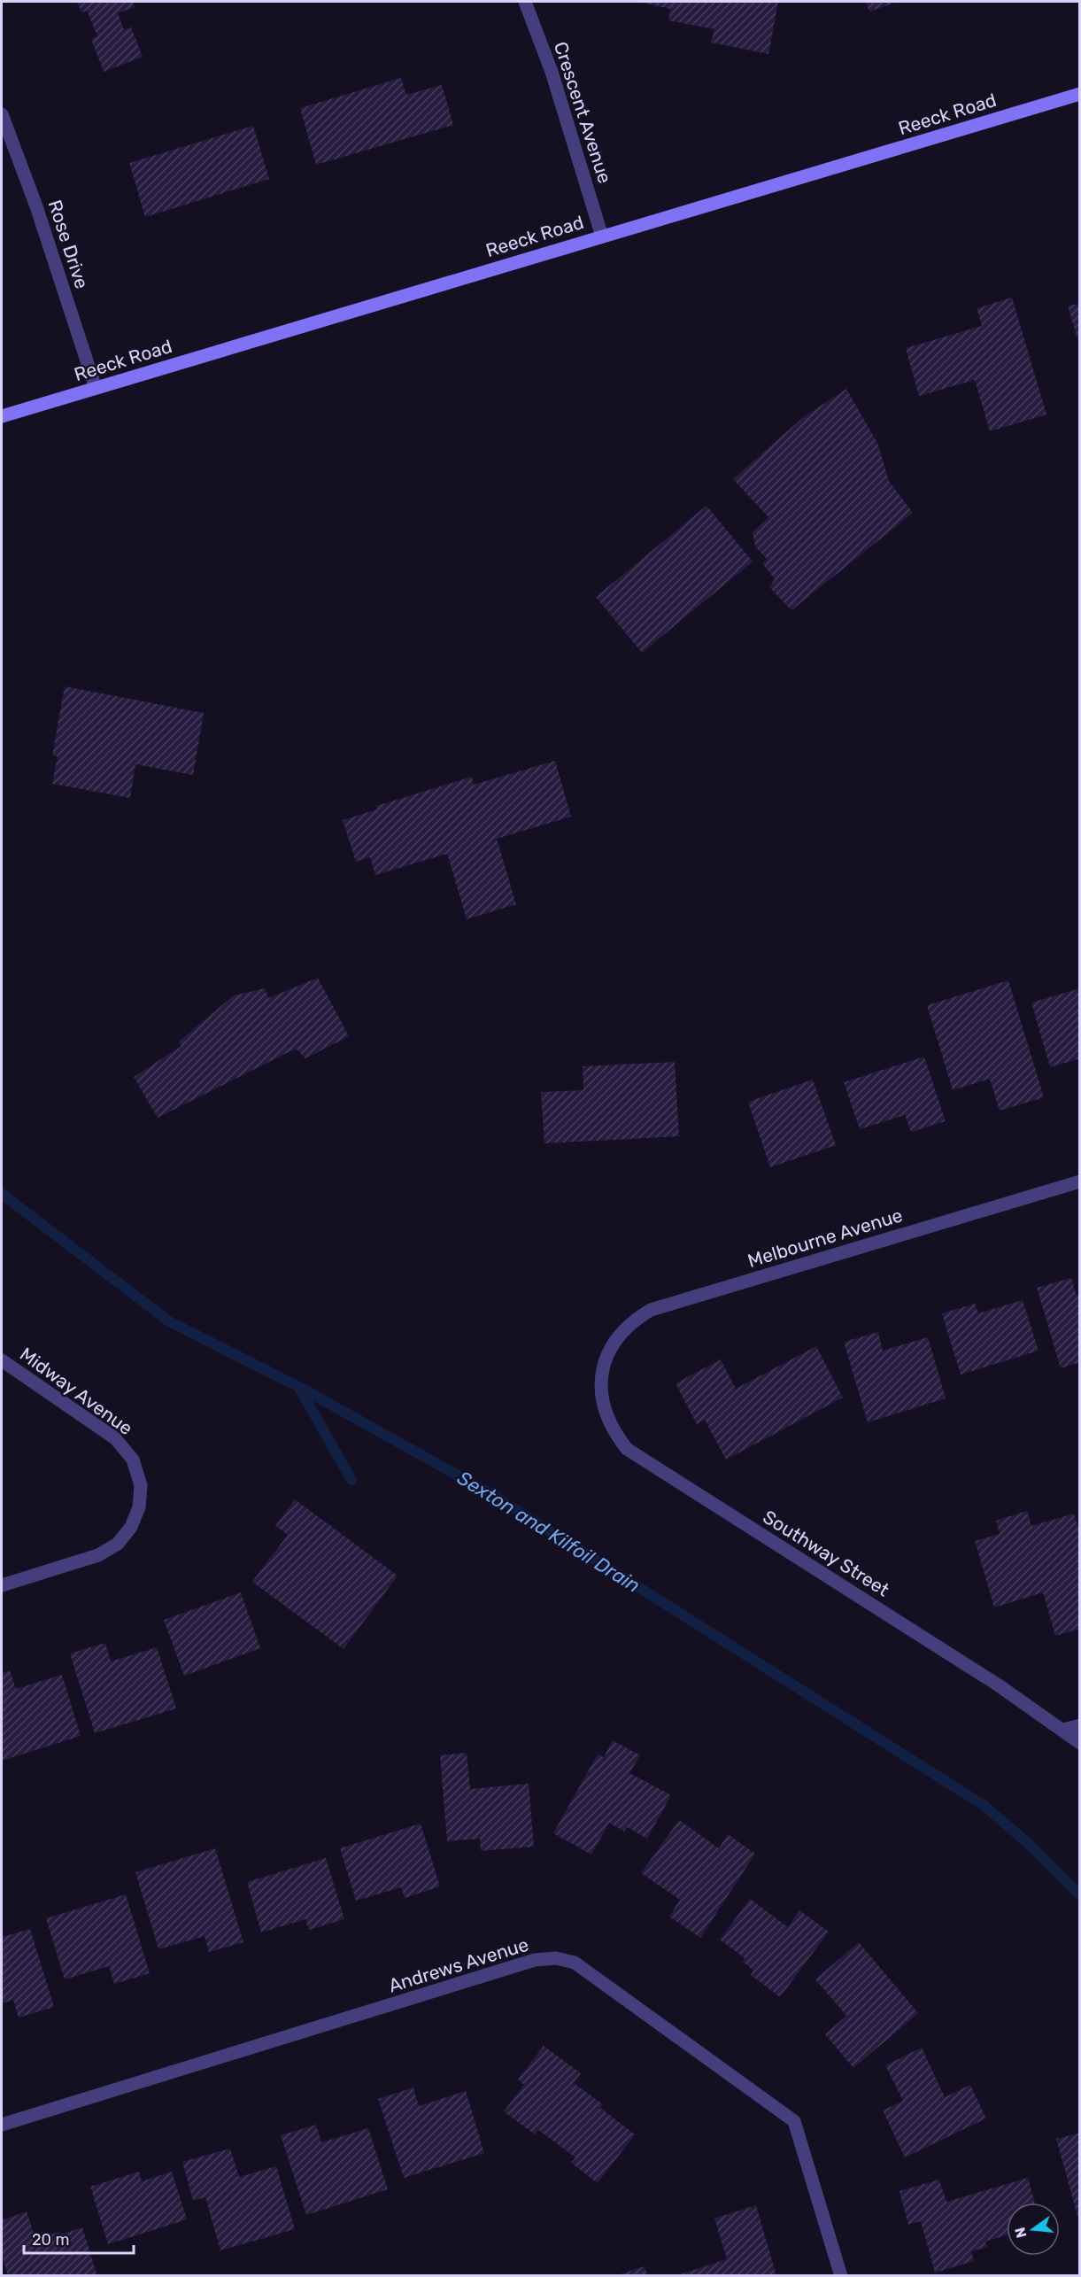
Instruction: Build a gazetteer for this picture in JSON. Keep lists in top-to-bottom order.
{
  "streets": {
    "street": [
      "Crescent Avenue",
      "Reeck Road",
      "Rose Drive",
      "Melbourne Avenue",
      "Midway Avenue",
      "Southway Street",
      "Andrews Avenue"
    ]
  },
  "crossings": [
    ["Crescent Avenue", "Reeck Road"],
    ["Reeck Road", "Rose Drive"],
    ["Melbourne Avenue", "Southway Street"]
  ],
  "water": ["Sexton and Kilfoil Drain"],
  "scale_bar": "20 m",
  "north": "left"
}
